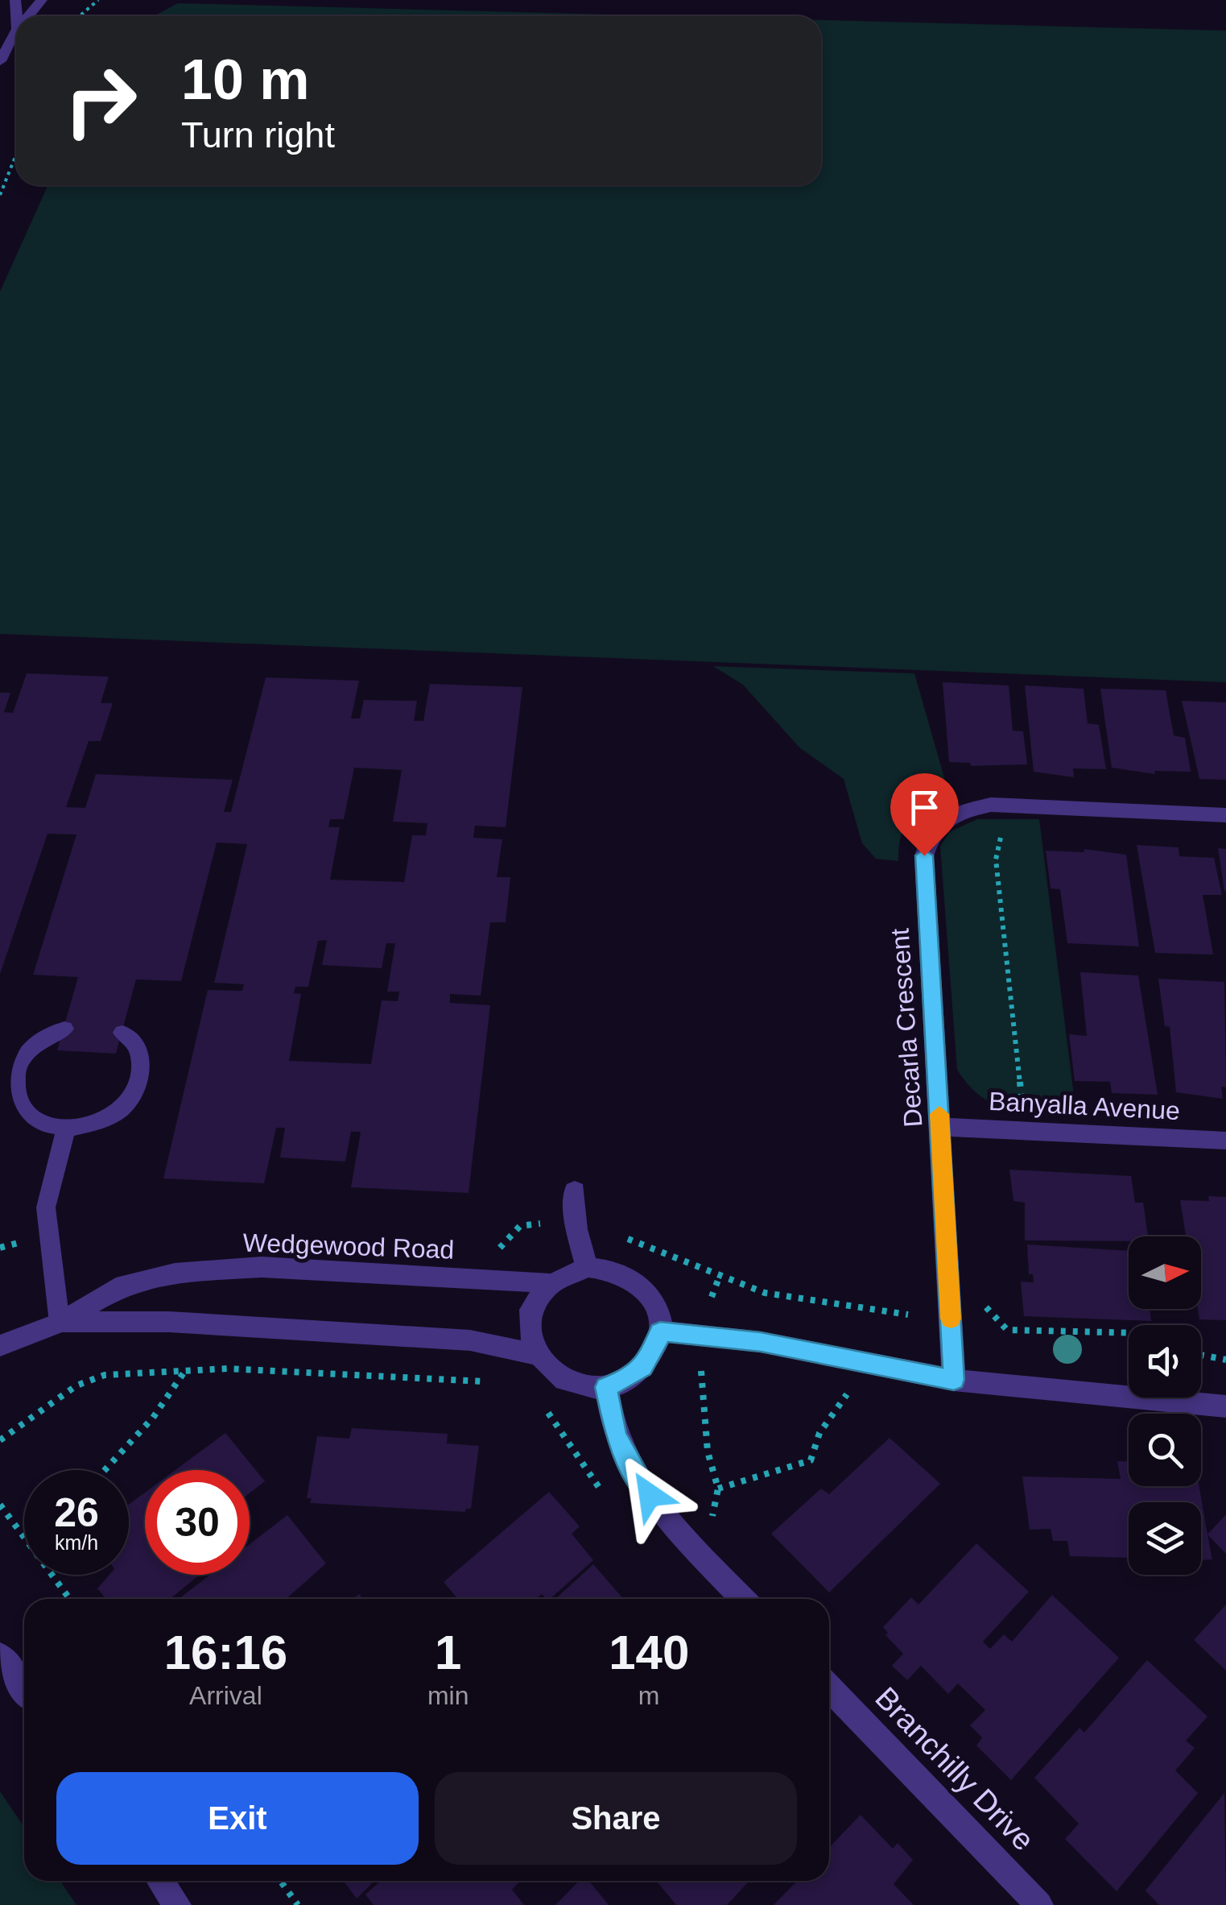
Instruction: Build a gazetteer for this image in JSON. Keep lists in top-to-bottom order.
{
  "streets": {
    "street": [
      "Decarla Crescent",
      "Banyalla Avenue",
      "Wedgewood Road",
      "Branchilly Drive"
    ]
  },
  "crossings": [
    ["Decarla Crescent", "Banyalla Avenue"]
  ],
  "north": "right",
  "page": {
    "turn": ["10 m", "Turn right"],
    "speed": "26 km/h",
    "limit": "30",
    "eta": [
      "16:16",
      "Arrival",
      "1",
      "min",
      "140",
      "m"
    ],
    "buttons": ["Exit", "Share"]
  }
}
